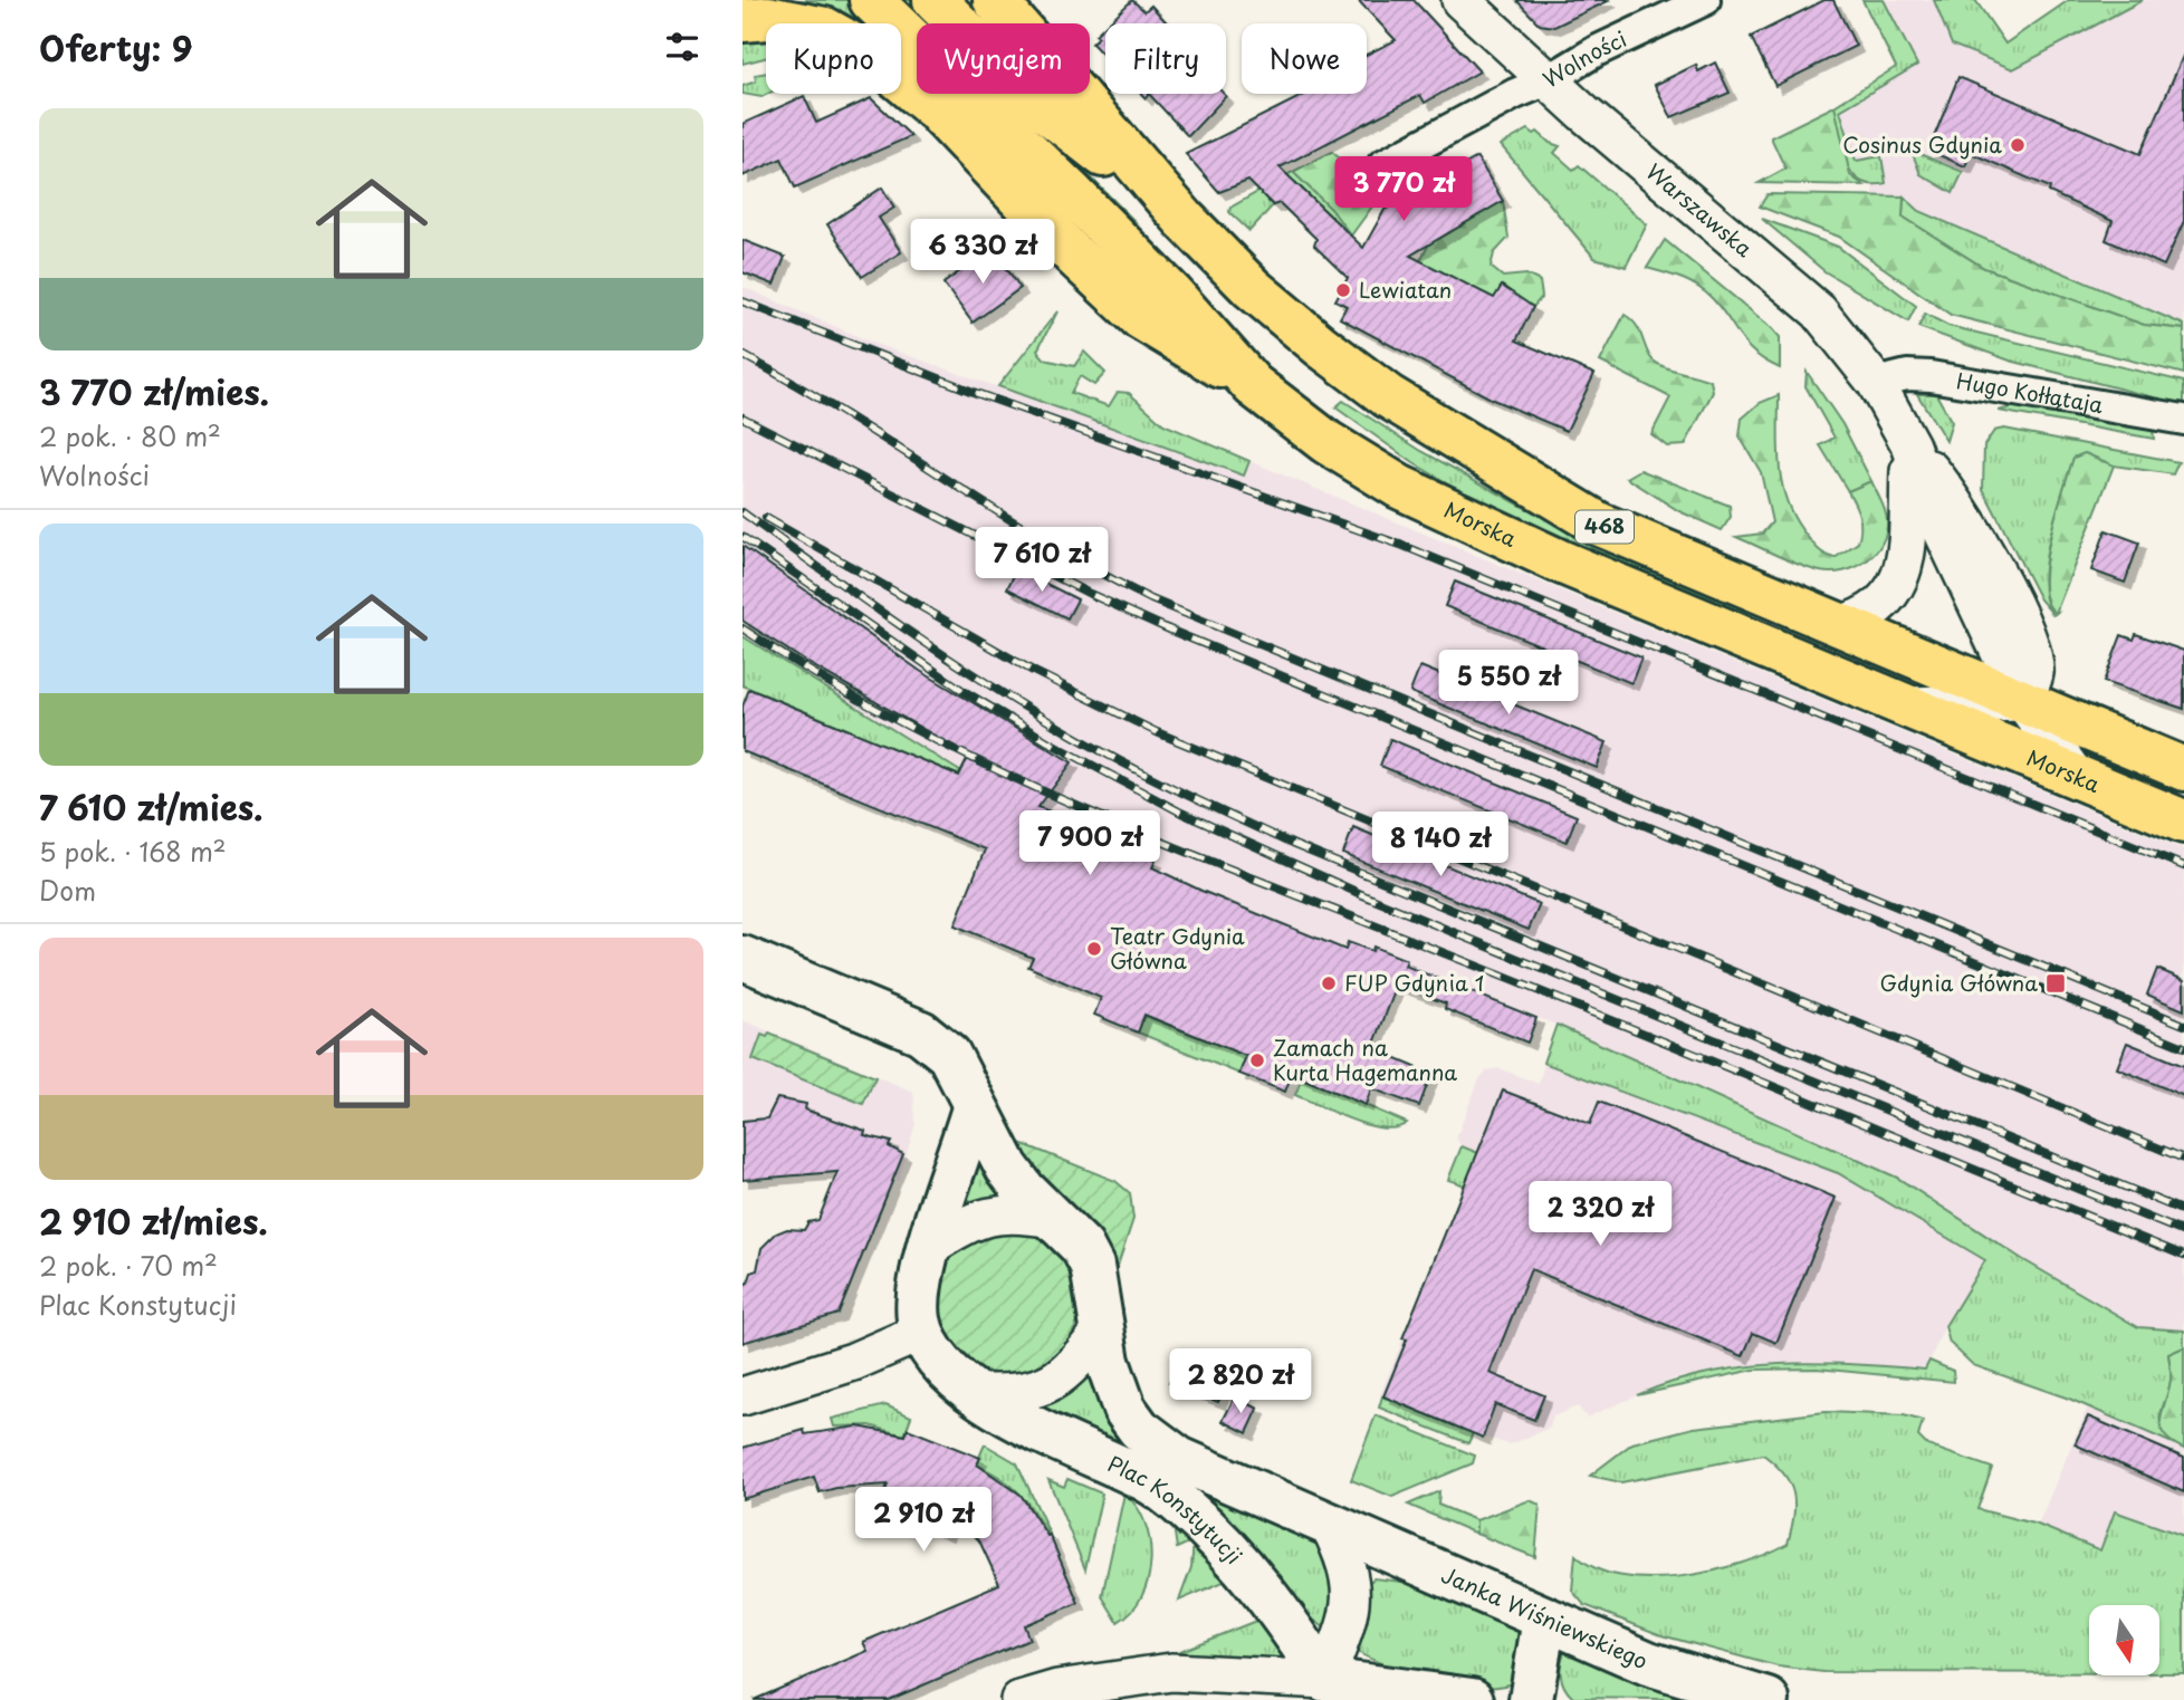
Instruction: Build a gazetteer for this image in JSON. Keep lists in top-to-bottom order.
{
  "streets": {
    "main road": [
      "Morska",
      "468",
      "Plac Konstytucji",
      "Janka Wiśniewskiego"
    ],
    "street": ["Wolności", "Warszawska", "Hugo Kołłątaja"]
  },
  "crossings": [
    ["Wolności", "Warszawska"],
    ["Warszawska", "Hugo Kołłątaja"],
    ["Warszawska", "Morska"],
    ["Warszawska", "468"]
  ],
  "places": {
    "other": [
      "Cosinus Gdynia",
      "Lewiatan",
      "Teatr Gdynia Główna",
      "FUP Gdynia 1",
      "Zamach na Kurta Hagemanna"
    ],
    "transit": ["Gdynia Główna"]
  },
  "north": "bottom",
  "page": {
    "heading": "Oferty: 9",
    "chip": [
      "Kupno",
      "Wynajem",
      "Filtry",
      "Nowe"
    ],
    "list": [
      {
        "name": "3 770 zł/mies.",
        "note": "2 pok. · 80 m² · Wolności"
      },
      {
        "name": "7 610 zł/mies.",
        "note": "5 pok. · 168 m² · Dom"
      },
      {
        "name": "2 910 zł/mies.",
        "note": "2 pok. · 70 m² · Plac Konstytucji"
      }
    ],
    "price": [
      "3 770 zł",
      "6 330 zł",
      "7 610 zł",
      "5 550 zł",
      "7 900 zł",
      "8 140 zł",
      "2 320 zł",
      "2 820 zł",
      "2 910 zł"
    ]
  }
}
